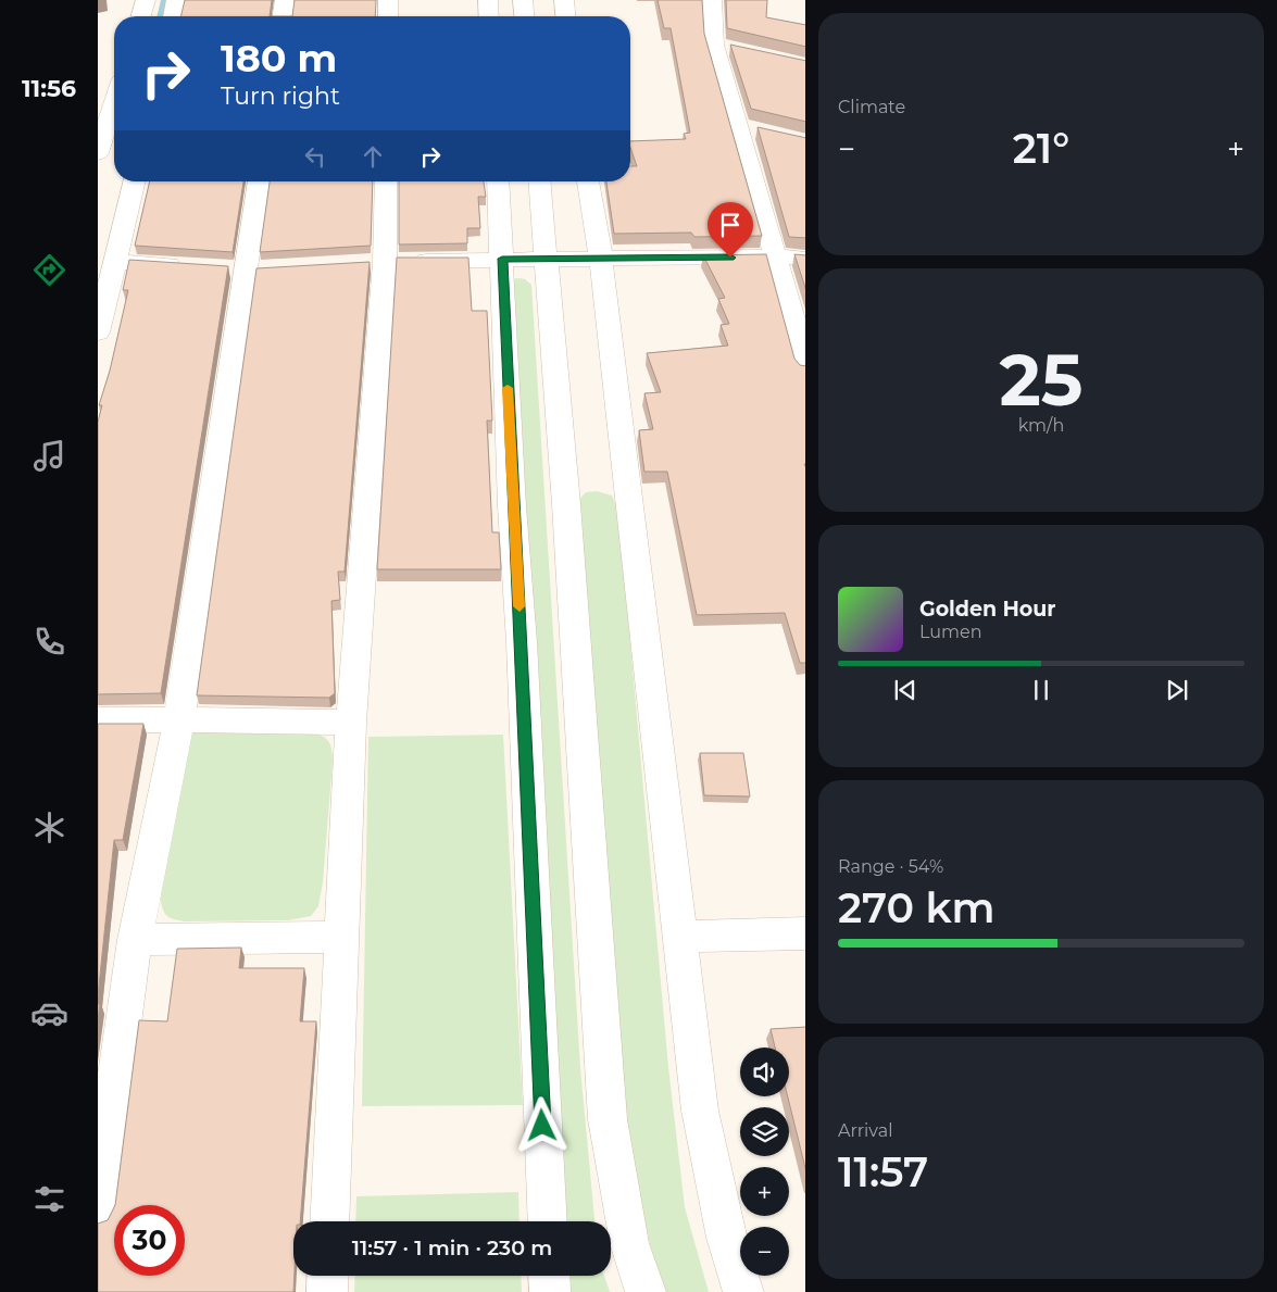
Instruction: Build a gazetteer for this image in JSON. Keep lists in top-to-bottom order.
{
  "page": {
    "tabs": "11:56",
    "tile": [
      "Climate",
      ["25", "km/h"],
      ["Range · 54%", "270 km"],
      ["Arrival", "11:57"]
    ],
    "turn": ["180 m", "Turn right"],
    "heat": ["−", "21°", "+"],
    "song": ["Golden Hour", "Lumen"],
    "map_buttons": ["+", "−"],
    "limit": "30",
    "trip": "11:57 · 1 min · 230 m"
  }
}
